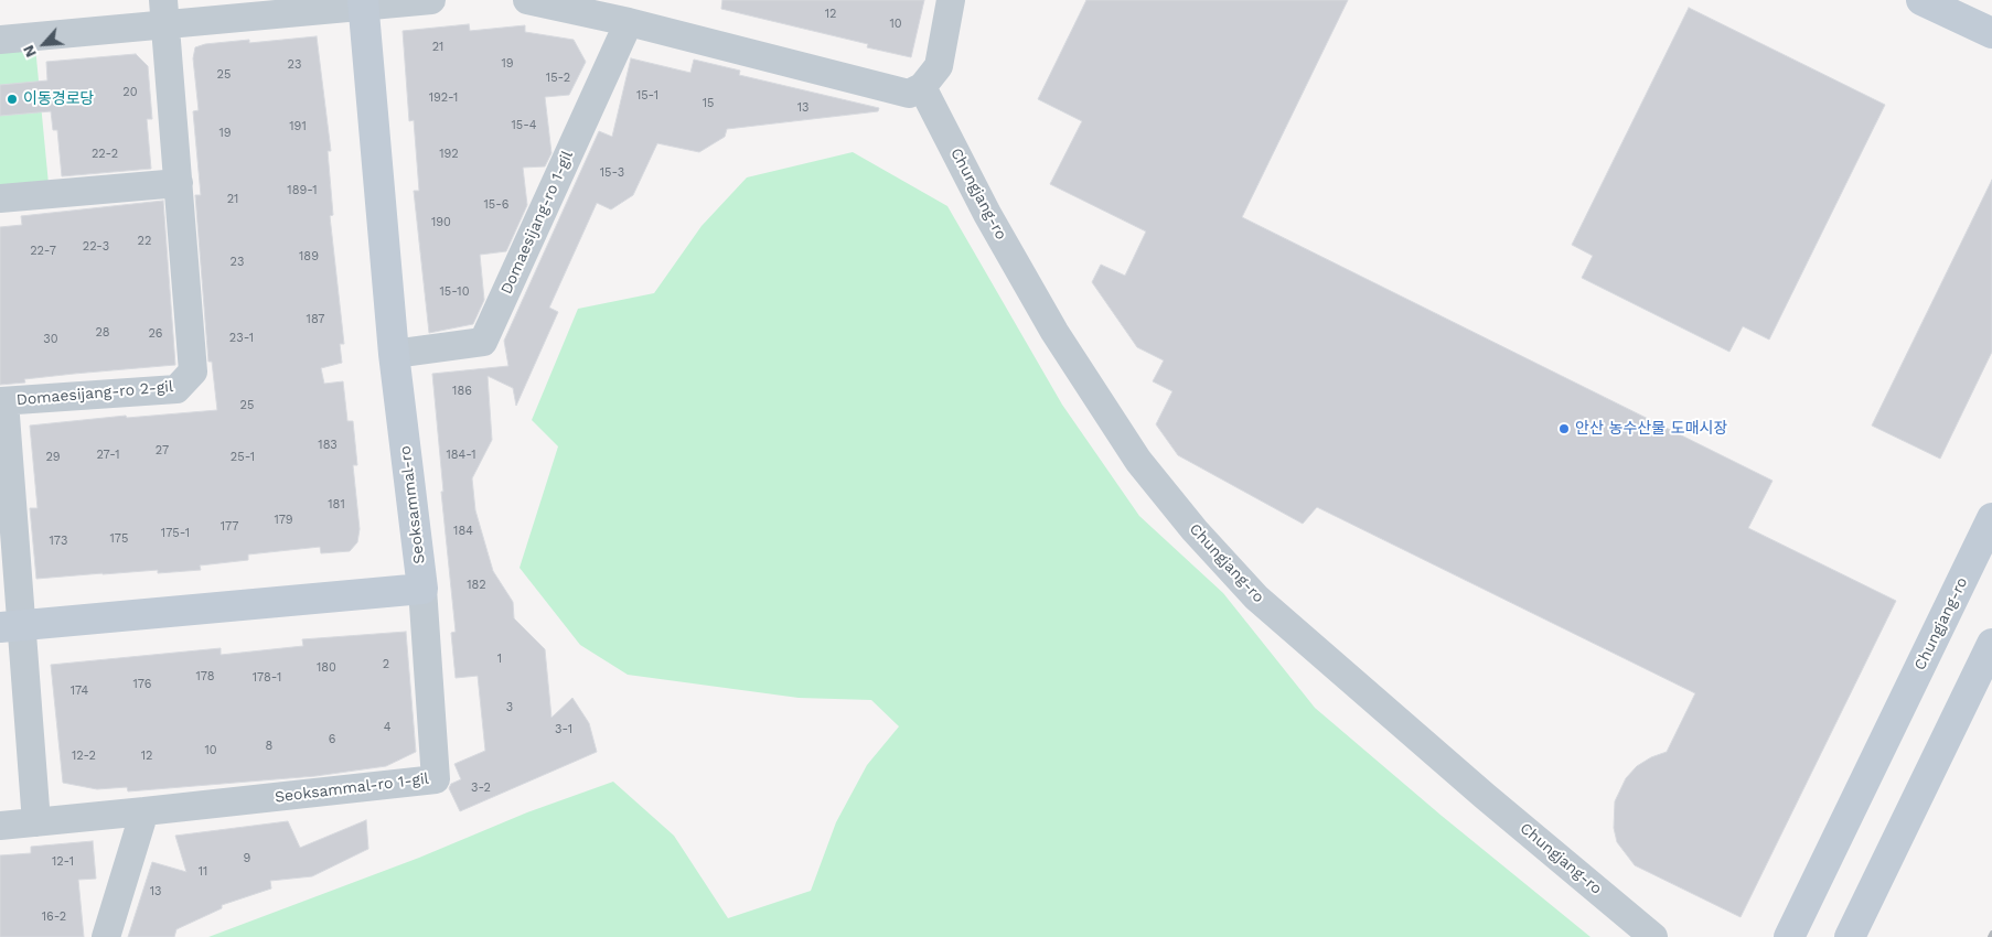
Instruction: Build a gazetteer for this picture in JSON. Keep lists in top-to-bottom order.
{
  "streets": {
    "street": [
      "Chungjang-ro",
      "Domaesijang-ro 1-gil",
      "Domaesijang-ro 2-gil",
      "Seoksammal-ro",
      "Seoksammal-ro 1-gil"
    ]
  },
  "crossings": [
    ["Domaesijang-ro 1-gil", "Seoksammal-ro"],
    ["Seoksammal-ro", "Seoksammal-ro 1-gil"]
  ],
  "places": ["이동경로당", "안산 농수산물 도매시장"],
  "house_numbers": [
    "12",
    "10",
    "21",
    "19",
    "23",
    "25",
    "15-2",
    "20",
    "15-1",
    "192-1",
    "15",
    "13",
    "15-4",
    "191",
    "19",
    "22-2",
    "192",
    "15-3",
    "189-1",
    "21",
    "15-6",
    "190",
    "22",
    "22-3",
    "22-7",
    "189",
    "23",
    "15-10",
    "187",
    "28",
    "26",
    "23-1",
    "30",
    "186",
    "25",
    "183",
    "27",
    "27-1",
    "184-1",
    "29",
    "25-1",
    "181",
    "179",
    "177",
    "184",
    "175-1",
    "175",
    "173",
    "182",
    "1",
    "2",
    "180",
    "178",
    "178-1",
    "176",
    "174",
    "3",
    "4",
    "3-1",
    "6",
    "8",
    "10",
    "12-2",
    "12",
    "3-2",
    "9",
    "12-1",
    "11",
    "13",
    "16-2"
  ],
  "north": "bottom left"
}
